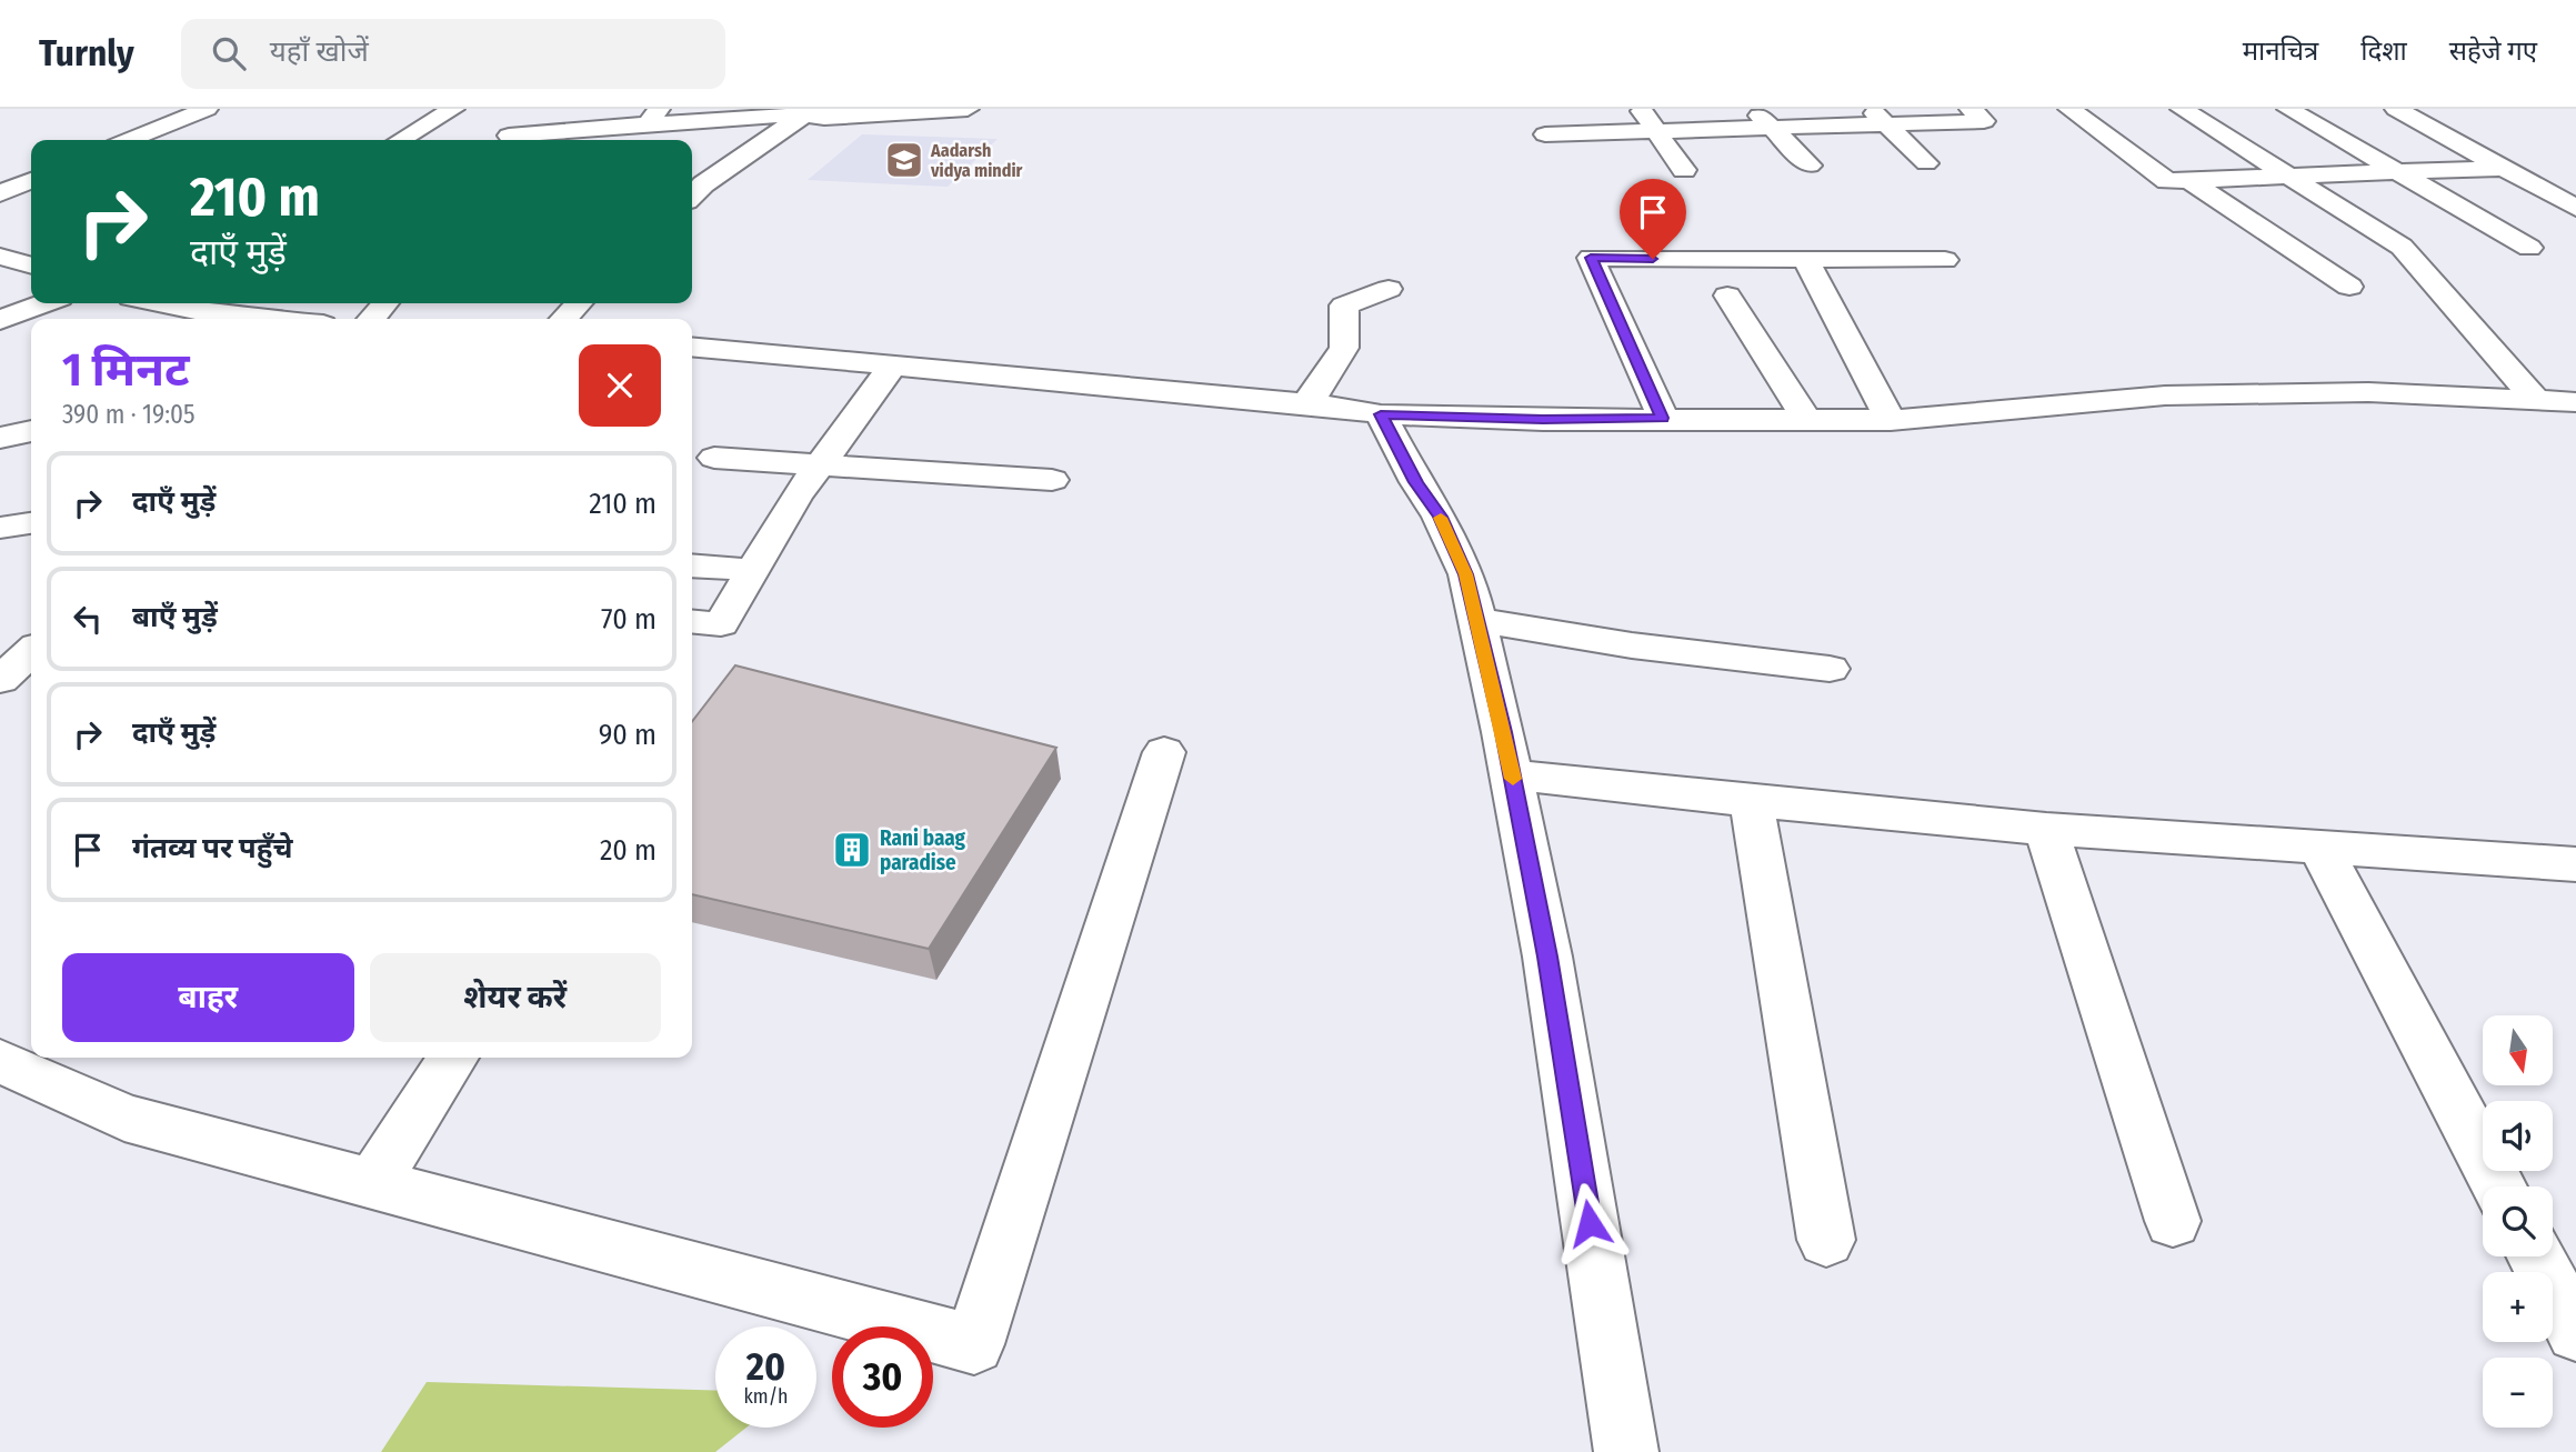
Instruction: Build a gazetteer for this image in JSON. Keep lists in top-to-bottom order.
{
  "places": {
    "school or university": ["Aadarsh vidya mindir"],
    "building": ["Rani baag paradise"]
  },
  "north": "bottom",
  "page": {
    "header": "Turnly",
    "search": "यहाँ खोजें",
    "nav": ["मानचित्र", "दिशा", "सहेजे गए"],
    "turn": ["210 m", "दाएँ मुड़ें"],
    "heading": ["1 मिनट", "390 m · 19:05"],
    "list": [
      {
        "name": "दाएँ मुड़ें",
        "value": "210 m"
      },
      {
        "name": "बाएँ मुड़ें",
        "value": "70 m"
      },
      {
        "name": "दाएँ मुड़ें",
        "value": "90 m"
      },
      {
        "name": "गंतव्य पर पहुँचे",
        "value": "20 m"
      }
    ],
    "buttons": ["बाहर", "शेयर करें"],
    "map_buttons": ["+", "−"],
    "speed": "20 km/h",
    "limit": "30"
  }
}
